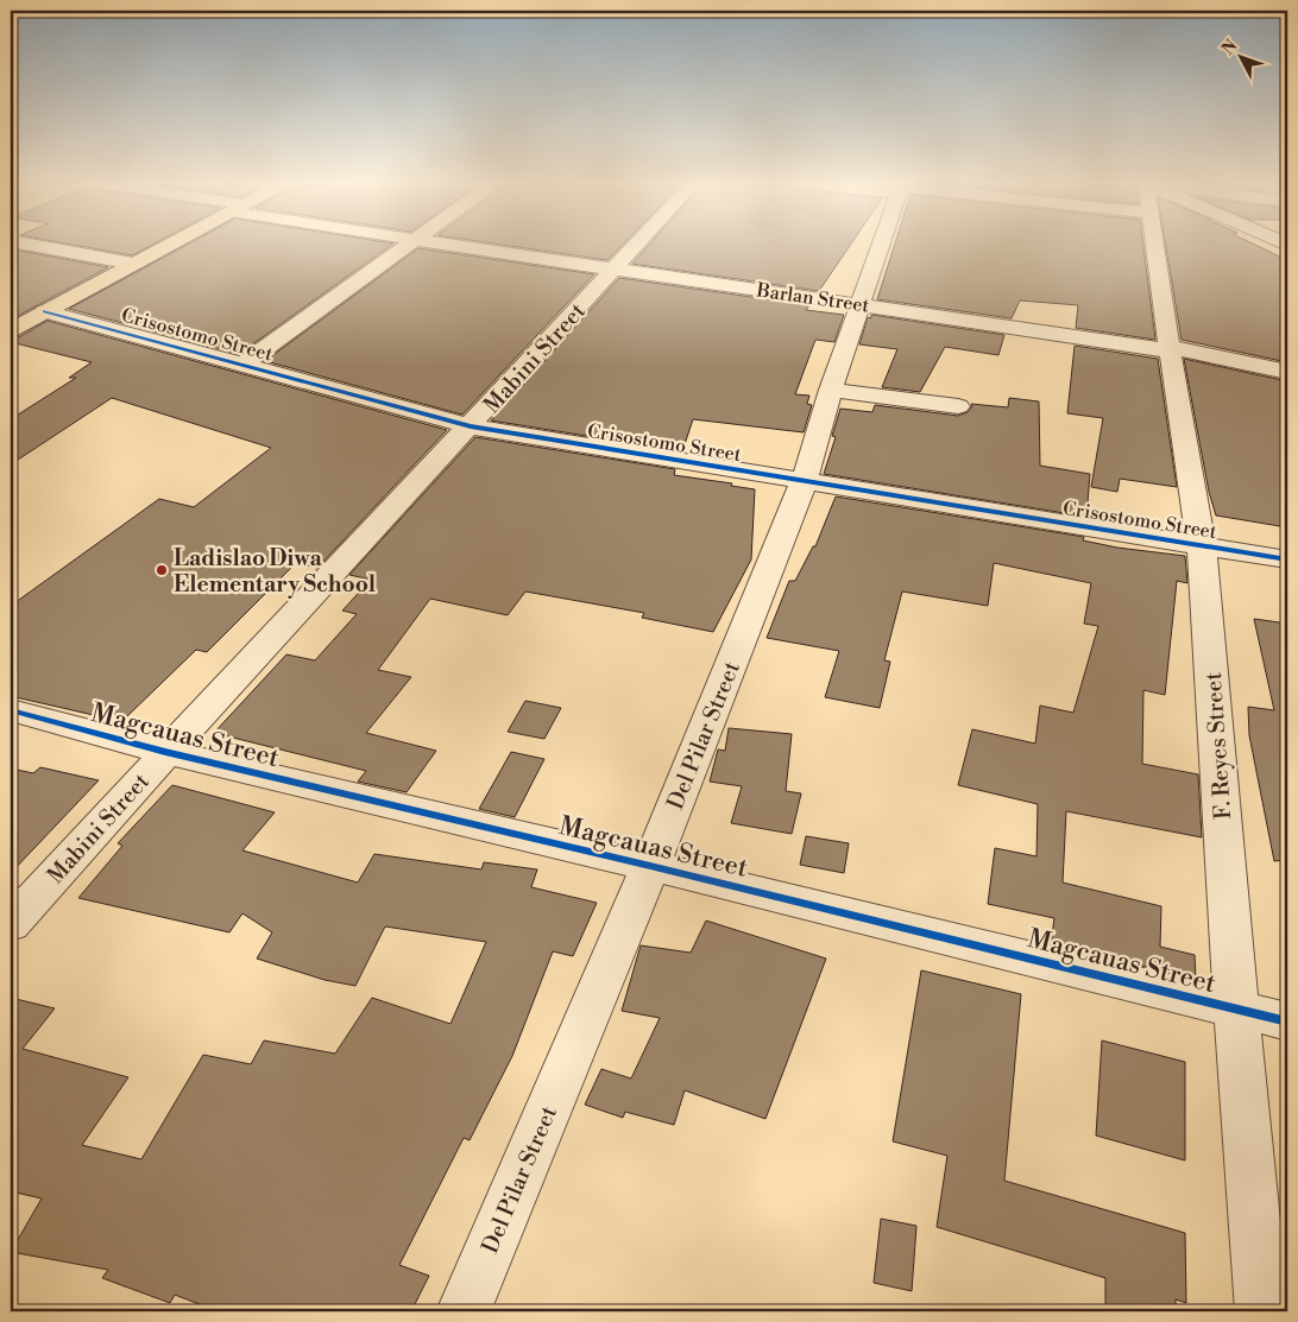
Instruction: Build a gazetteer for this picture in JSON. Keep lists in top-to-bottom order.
{
  "streets": {
    "street": [
      "Barlan Street",
      "Crisostomo Street",
      "Mabini Street",
      "Magcauas Street",
      "Del Pilar Street",
      "F. Reyes Street"
    ]
  },
  "crossings": [
    ["Barlan Street", "Mabini Street"],
    ["Barlan Street", "Del Pilar Street"],
    ["Barlan Street", "F. Reyes Street"],
    ["Crisostomo Street", "Mabini Street"],
    ["Crisostomo Street", "Del Pilar Street"],
    ["Crisostomo Street", "F. Reyes Street"],
    ["Mabini Street", "Magcauas Street"],
    ["Magcauas Street", "Del Pilar Street"],
    ["Magcauas Street", "F. Reyes Street"]
  ],
  "places": ["Ladislao Diwa Elementary School"],
  "north": "top left"
}
